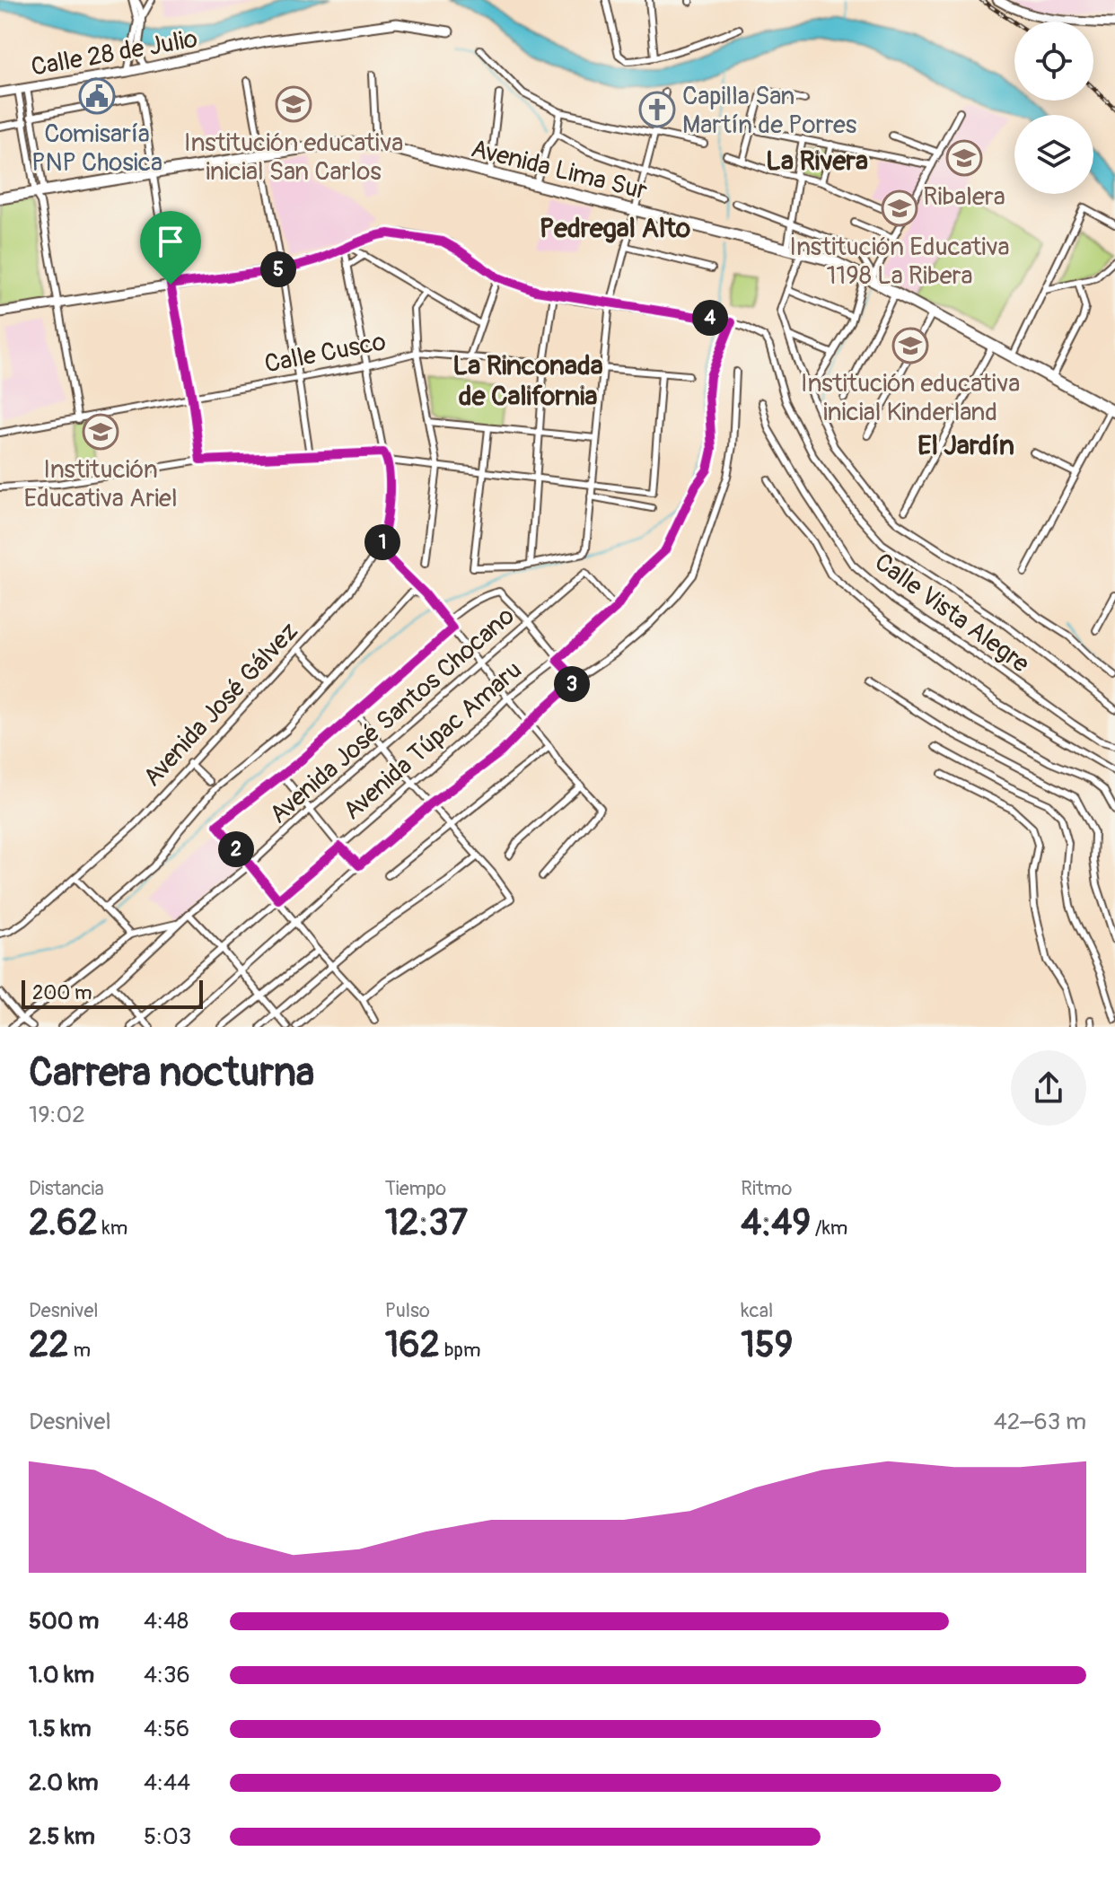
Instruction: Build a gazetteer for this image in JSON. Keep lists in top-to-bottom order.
{
  "streets": {
    "highway": ["Avenida Lima Sur"],
    "street": [
      "Calle 28 de Julio",
      "Calle Cusco",
      "Calle Vista Alegre",
      "Avenida José Gálvez",
      "Avenida José Santos Chocano",
      "Avenida Túpac Amaru"
    ]
  },
  "crossings": [
    ["Avenida José Santos Chocano", "Avenida Túpac Amaru"]
  ],
  "districts": [
    "La Rivera",
    "Pedregal Alto",
    "La Rinconada de California",
    "El Jardín"
  ],
  "places": {
    "public building": ["Comisaría PNP Chosica"],
    "school or university": [
      "Institución educativa inicial San Carlos",
      "Ribalera",
      "Institución Educativa 1198 La Ribera",
      "Institución educativa inicial Kinderland",
      "Institución Educativa Ariel"
    ],
    "church": ["Capilla San Martín de Porres"]
  },
  "scale_bar": "200 m",
  "page": {
    "pins": [
      "5",
      "4",
      "1",
      "3",
      "2"
    ],
    "scale": "200 m",
    "heading": ["Carrera nocturna", "19:02"],
    "stats": [
      ["Distancia", "2.62 km"],
      ["Tiempo", "12:37"],
      ["Ritmo", "4:49 /km"],
      ["Desnivel", "22 m"],
      ["Pulso", "162 bpm"],
      ["kcal", "159"]
    ],
    "chart": ["Desnivel", "42–63 m"],
    "list": [
      {
        "name": "500 m",
        "note": "4:48"
      },
      {
        "name": "1.0 km",
        "note": "4:36"
      },
      {
        "name": "1.5 km",
        "note": "4:56"
      },
      {
        "name": "2.0 km",
        "note": "4:44"
      },
      {
        "name": "2.5 km",
        "note": "5:03"
      }
    ]
  }
}
